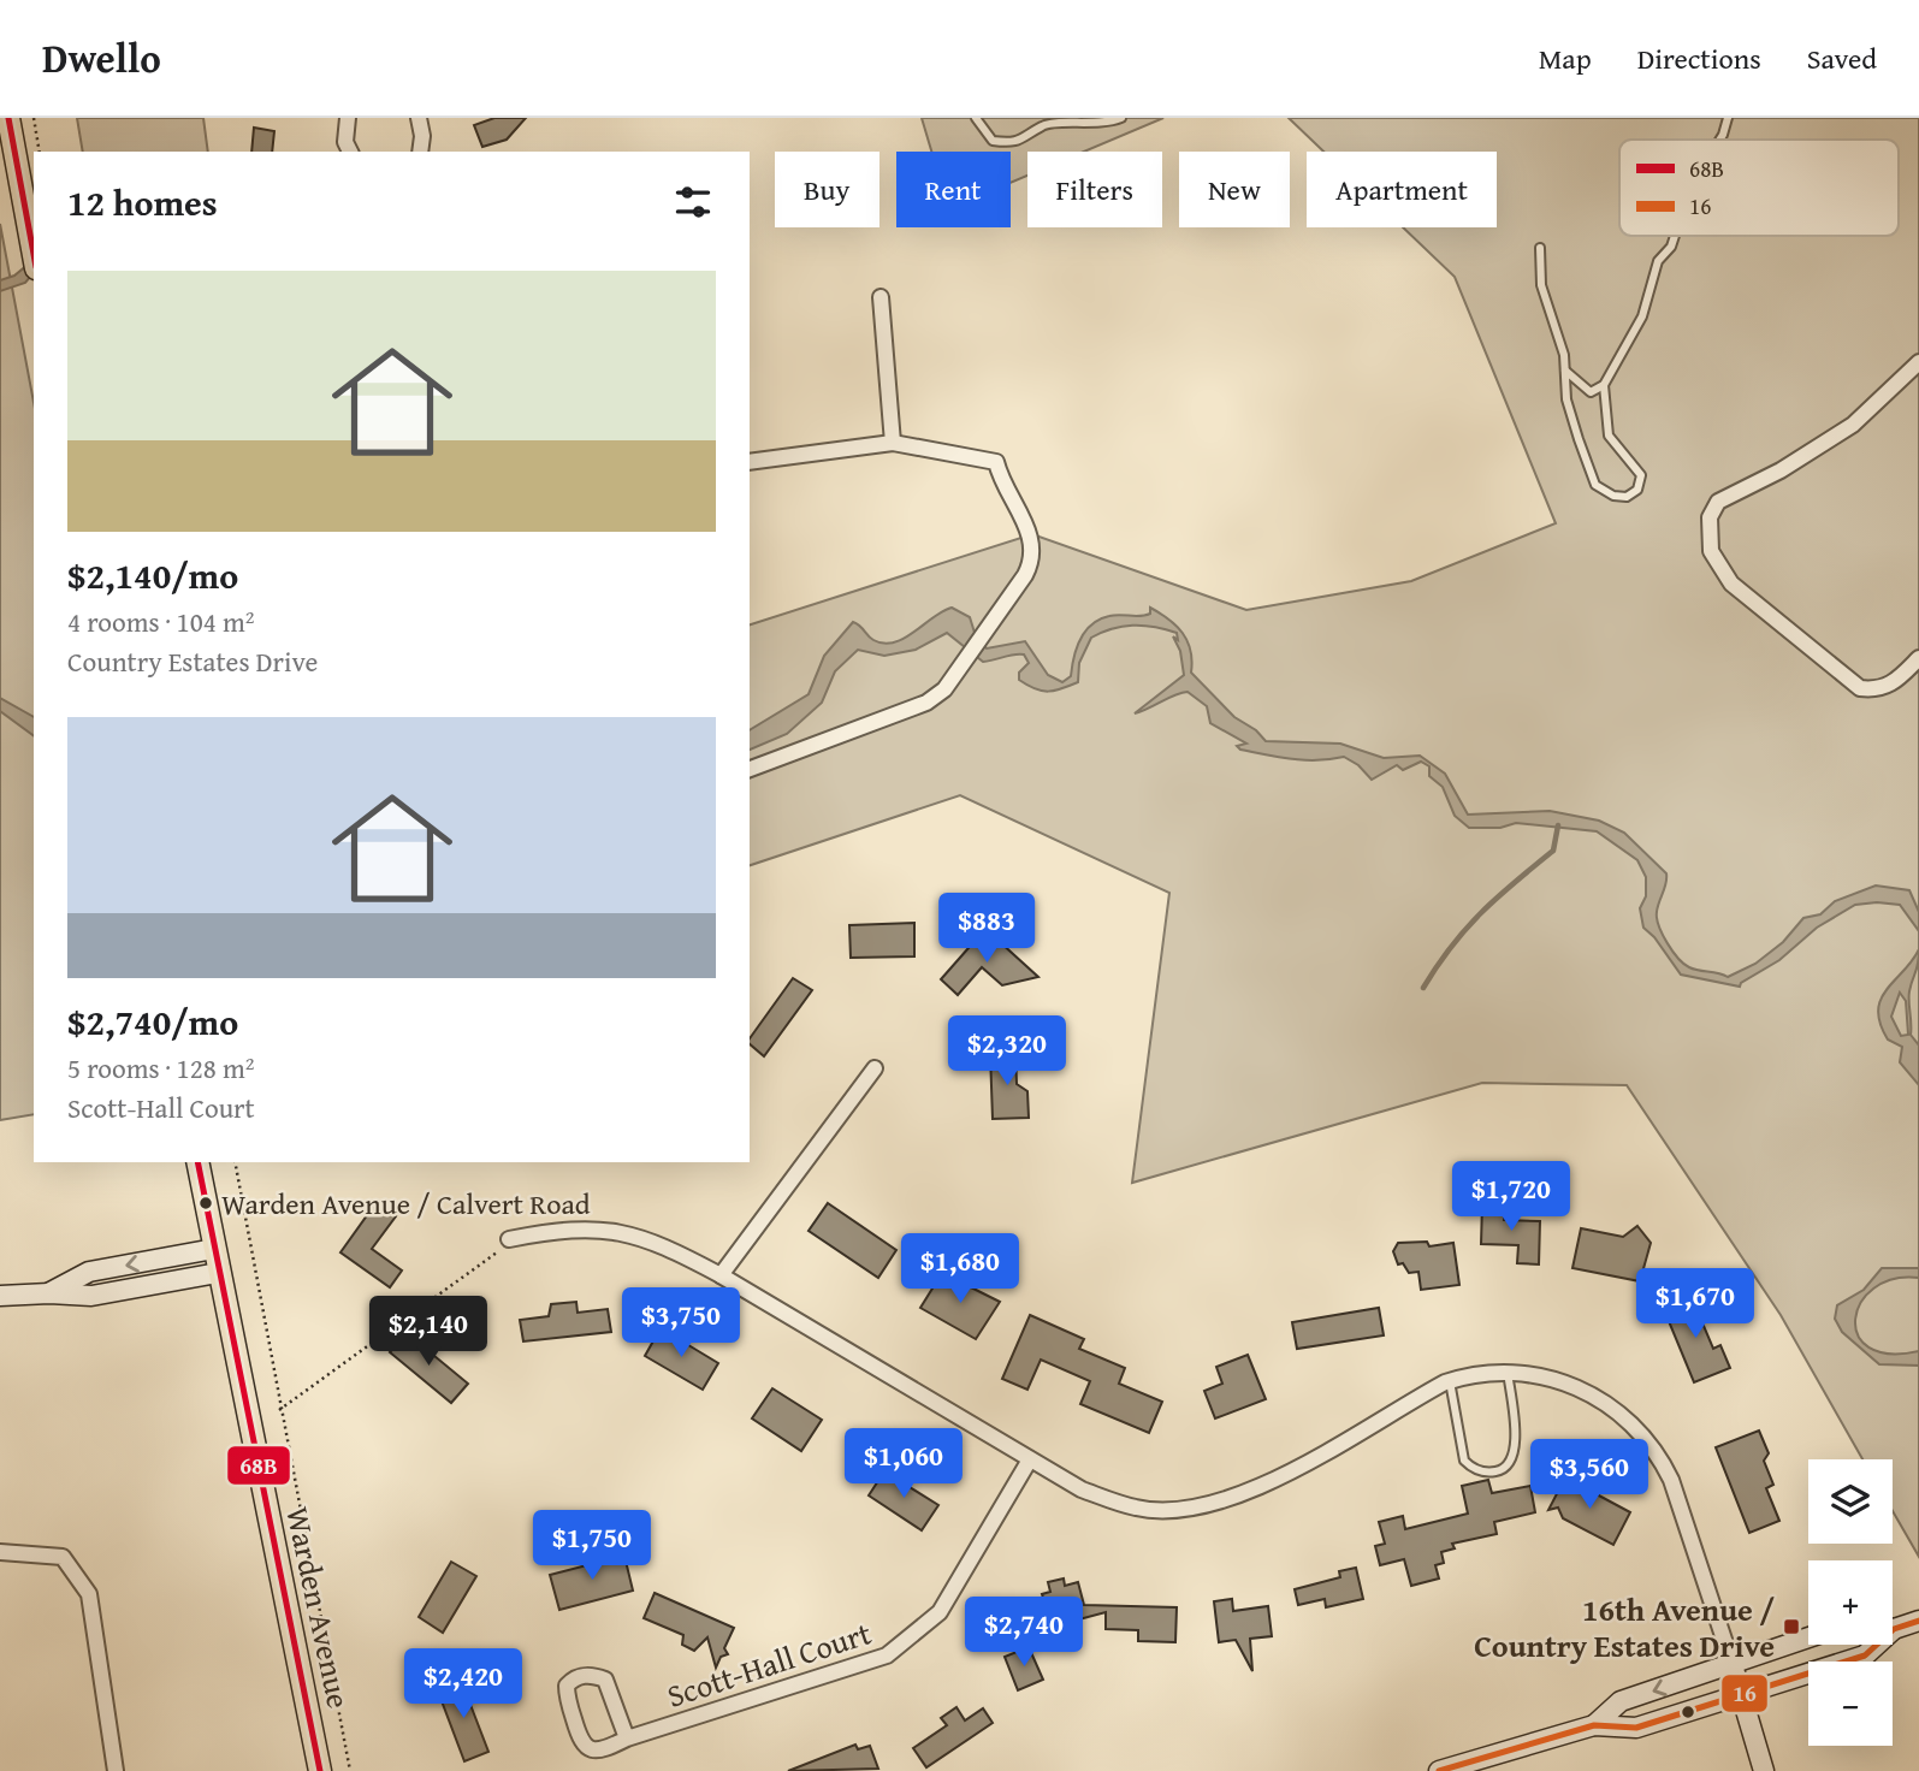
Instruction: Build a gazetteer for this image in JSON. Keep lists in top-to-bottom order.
{
  "streets": {
    "main road": ["Warden Avenue"],
    "street": ["Scott-Hall Court"]
  },
  "places": {
    "other": ["Warden Avenue / Calvert Road"],
    "transit": ["16th Avenue / Country Estates Drive"]
  },
  "lines": ["transit line 68B", "transit line 16"],
  "legend": ["68B", "16"],
  "page": {
    "header": "Dwello",
    "nav": ["Map", "Directions", "Saved"],
    "chip": [
      "Buy",
      "Rent",
      "Filters",
      "New",
      "Apartment"
    ],
    "heading": "12 homes",
    "list": [
      {
        "name": "$2,140/mo",
        "note": "4 rooms · 104 m² · Country Estates Drive"
      },
      {
        "name": "$2,740/mo",
        "note": "5 rooms · 128 m² · Scott-Hall Court"
      }
    ],
    "price": [
      "$883",
      "$2,320",
      "$1,720",
      "$1,680",
      "$1,670",
      "$3,750",
      "$2,140",
      "$1,060",
      "$3,560",
      "$1,750",
      "$2,740",
      "$2,420"
    ],
    "map_buttons": ["+", "−"]
  }
}
